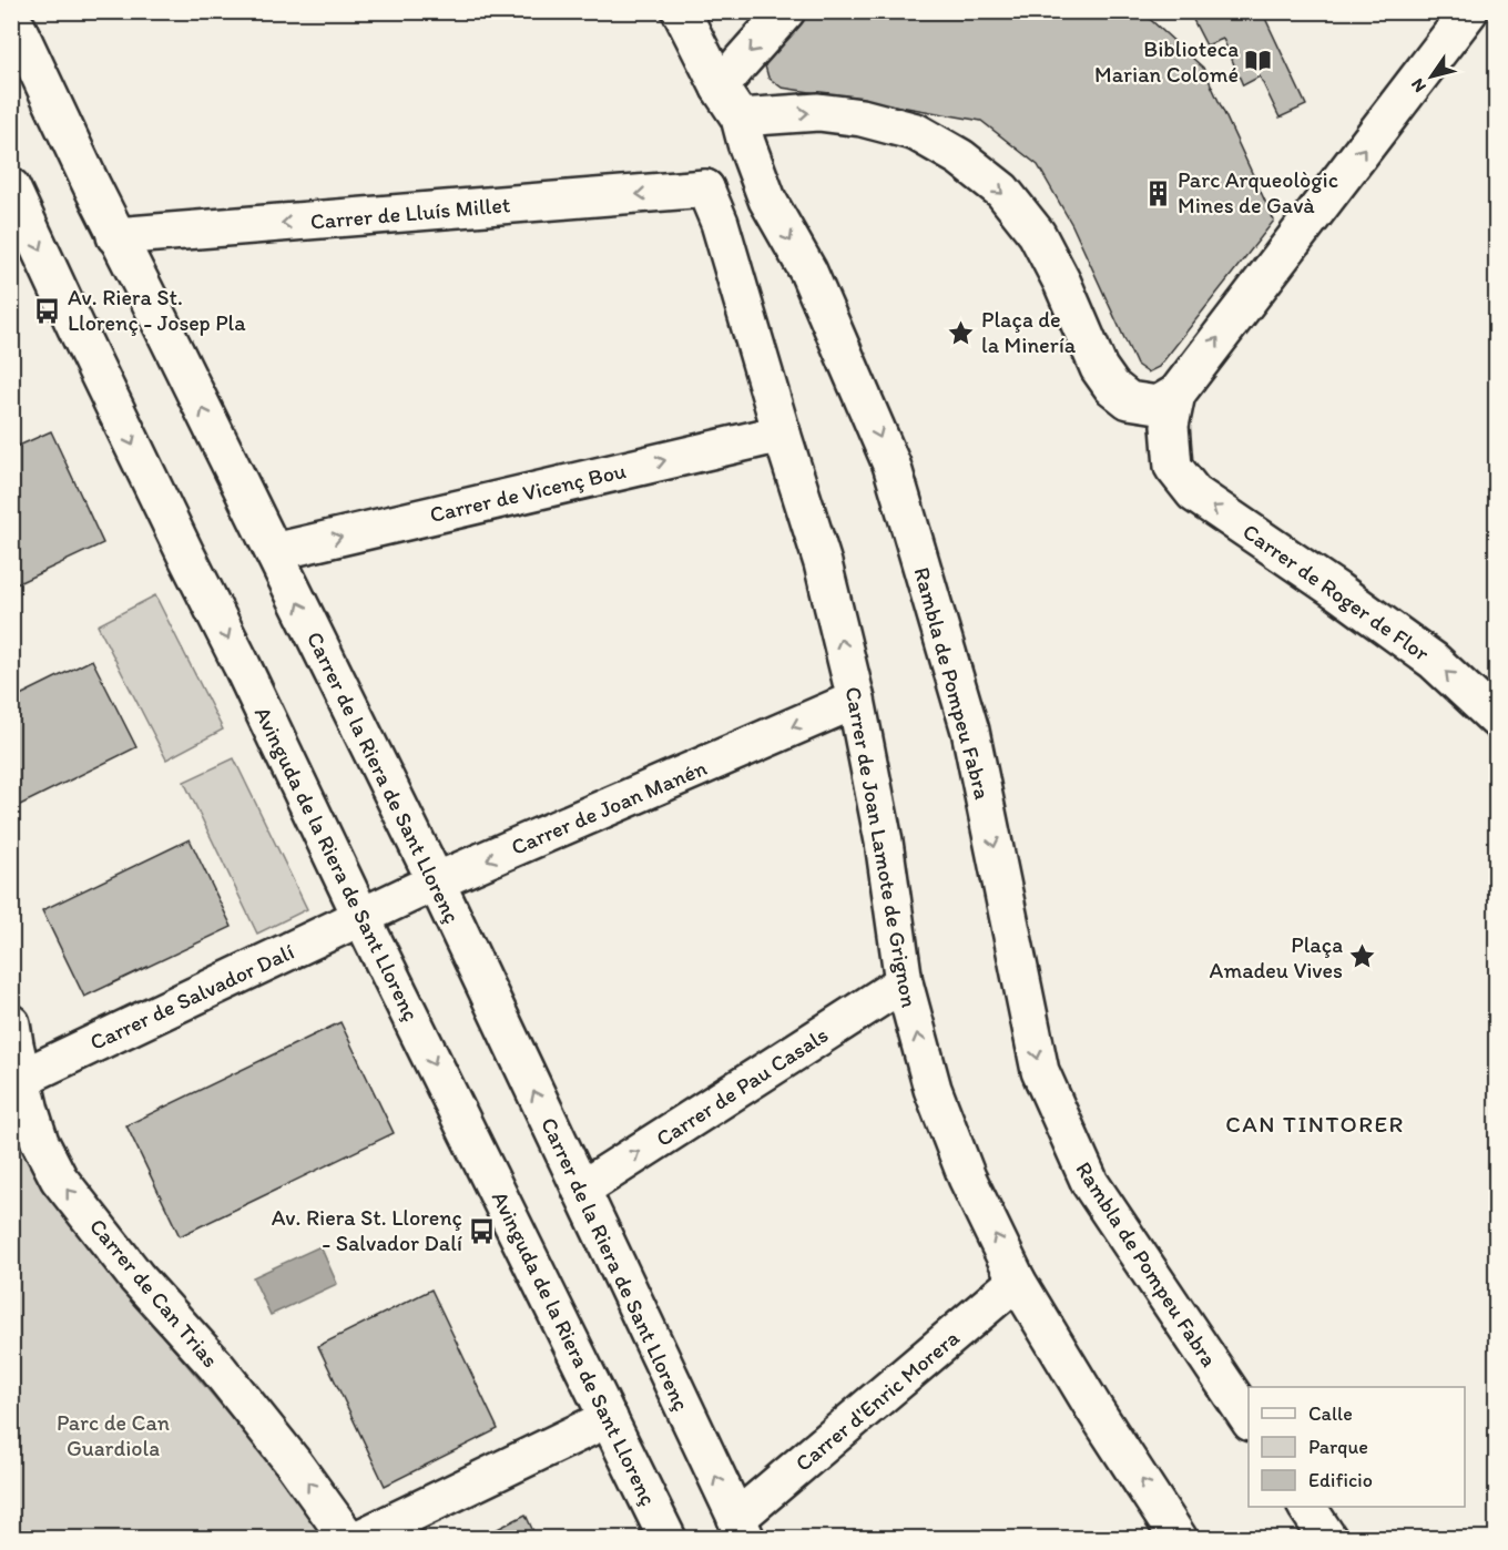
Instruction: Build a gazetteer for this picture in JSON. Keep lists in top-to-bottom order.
{
  "streets": {
    "street": [
      "Carrer de Lluís Millet",
      "Carrer de Vicenç Bou",
      "Carrer de Roger de Flor",
      "Rambla de Pompeu Fabra",
      "Carrer de la Riera de Sant Llorenç",
      "Carrer de Joan Manén",
      "Carrer de Joan Lamote de Grignon",
      "Avinguda de la Riera de Sant Llorenç",
      "Carrer de Salvador Dalí",
      "Carrer de Pau Casals",
      "Carrer de Can Trias",
      "Carrer d'Enric Morera"
    ]
  },
  "crossings": [
    ["Carrer de Lluís Millet", "Carrer de la Riera de Sant Llorenç"],
    ["Carrer de Lluís Millet", "Carrer de Joan Lamote de Grignon"],
    ["Carrer de Vicenç Bou", "Carrer de la Riera de Sant Llorenç"],
    ["Carrer de Vicenç Bou", "Carrer de Joan Lamote de Grignon"],
    ["Carrer de la Riera de Sant Llorenç", "Carrer de Joan Manén"],
    ["Carrer de la Riera de Sant Llorenç", "Carrer de Pau Casals"],
    ["Carrer de la Riera de Sant Llorenç", "Carrer d'Enric Morera"],
    ["Carrer de Joan Manén", "Carrer de Joan Lamote de Grignon"],
    ["Carrer de Joan Manén", "Avinguda de la Riera de Sant Llorenç"],
    ["Carrer de Joan Manén", "Carrer de Salvador Dalí"],
    ["Carrer de Joan Lamote de Grignon", "Carrer de Pau Casals"],
    ["Carrer de Joan Lamote de Grignon", "Carrer d'Enric Morera"],
    ["Avinguda de la Riera de Sant Llorenç", "Carrer de Salvador Dalí"],
    ["Carrer de Salvador Dalí", "Carrer de Can Trias"]
  ],
  "one_way": [
    "Carrer de Lluís Millet",
    "Carrer de Vicenç Bou",
    "Carrer de Roger de Flor",
    "Rambla de Pompeu Fabra",
    "Carrer de la Riera de Sant Llorenç",
    "Carrer de Joan Manén",
    "Carrer de Joan Lamote de Grignon",
    "Avinguda de la Riera de Sant Llorenç",
    "Carrer de Pau Casals",
    "Carrer de Can Trias"
  ],
  "districts": ["CAN TINTORER"],
  "parks": ["Parc de Can Guardiola"],
  "places": {
    "library": ["Biblioteca Marian Colomé"],
    "building": ["Parc Arqueològic Mines de Gavà"],
    "bus stop": ["Av. Riera St. Llorenç - Josep Pla", "Av. Riera St. Llorenç - Salvador Dalí"],
    "place": ["Plaça de la Minería", "Plaça Amadeu Vives"]
  },
  "legend": ["Calle", "Parque", "Edificio"],
  "north": "bottom left"
}
